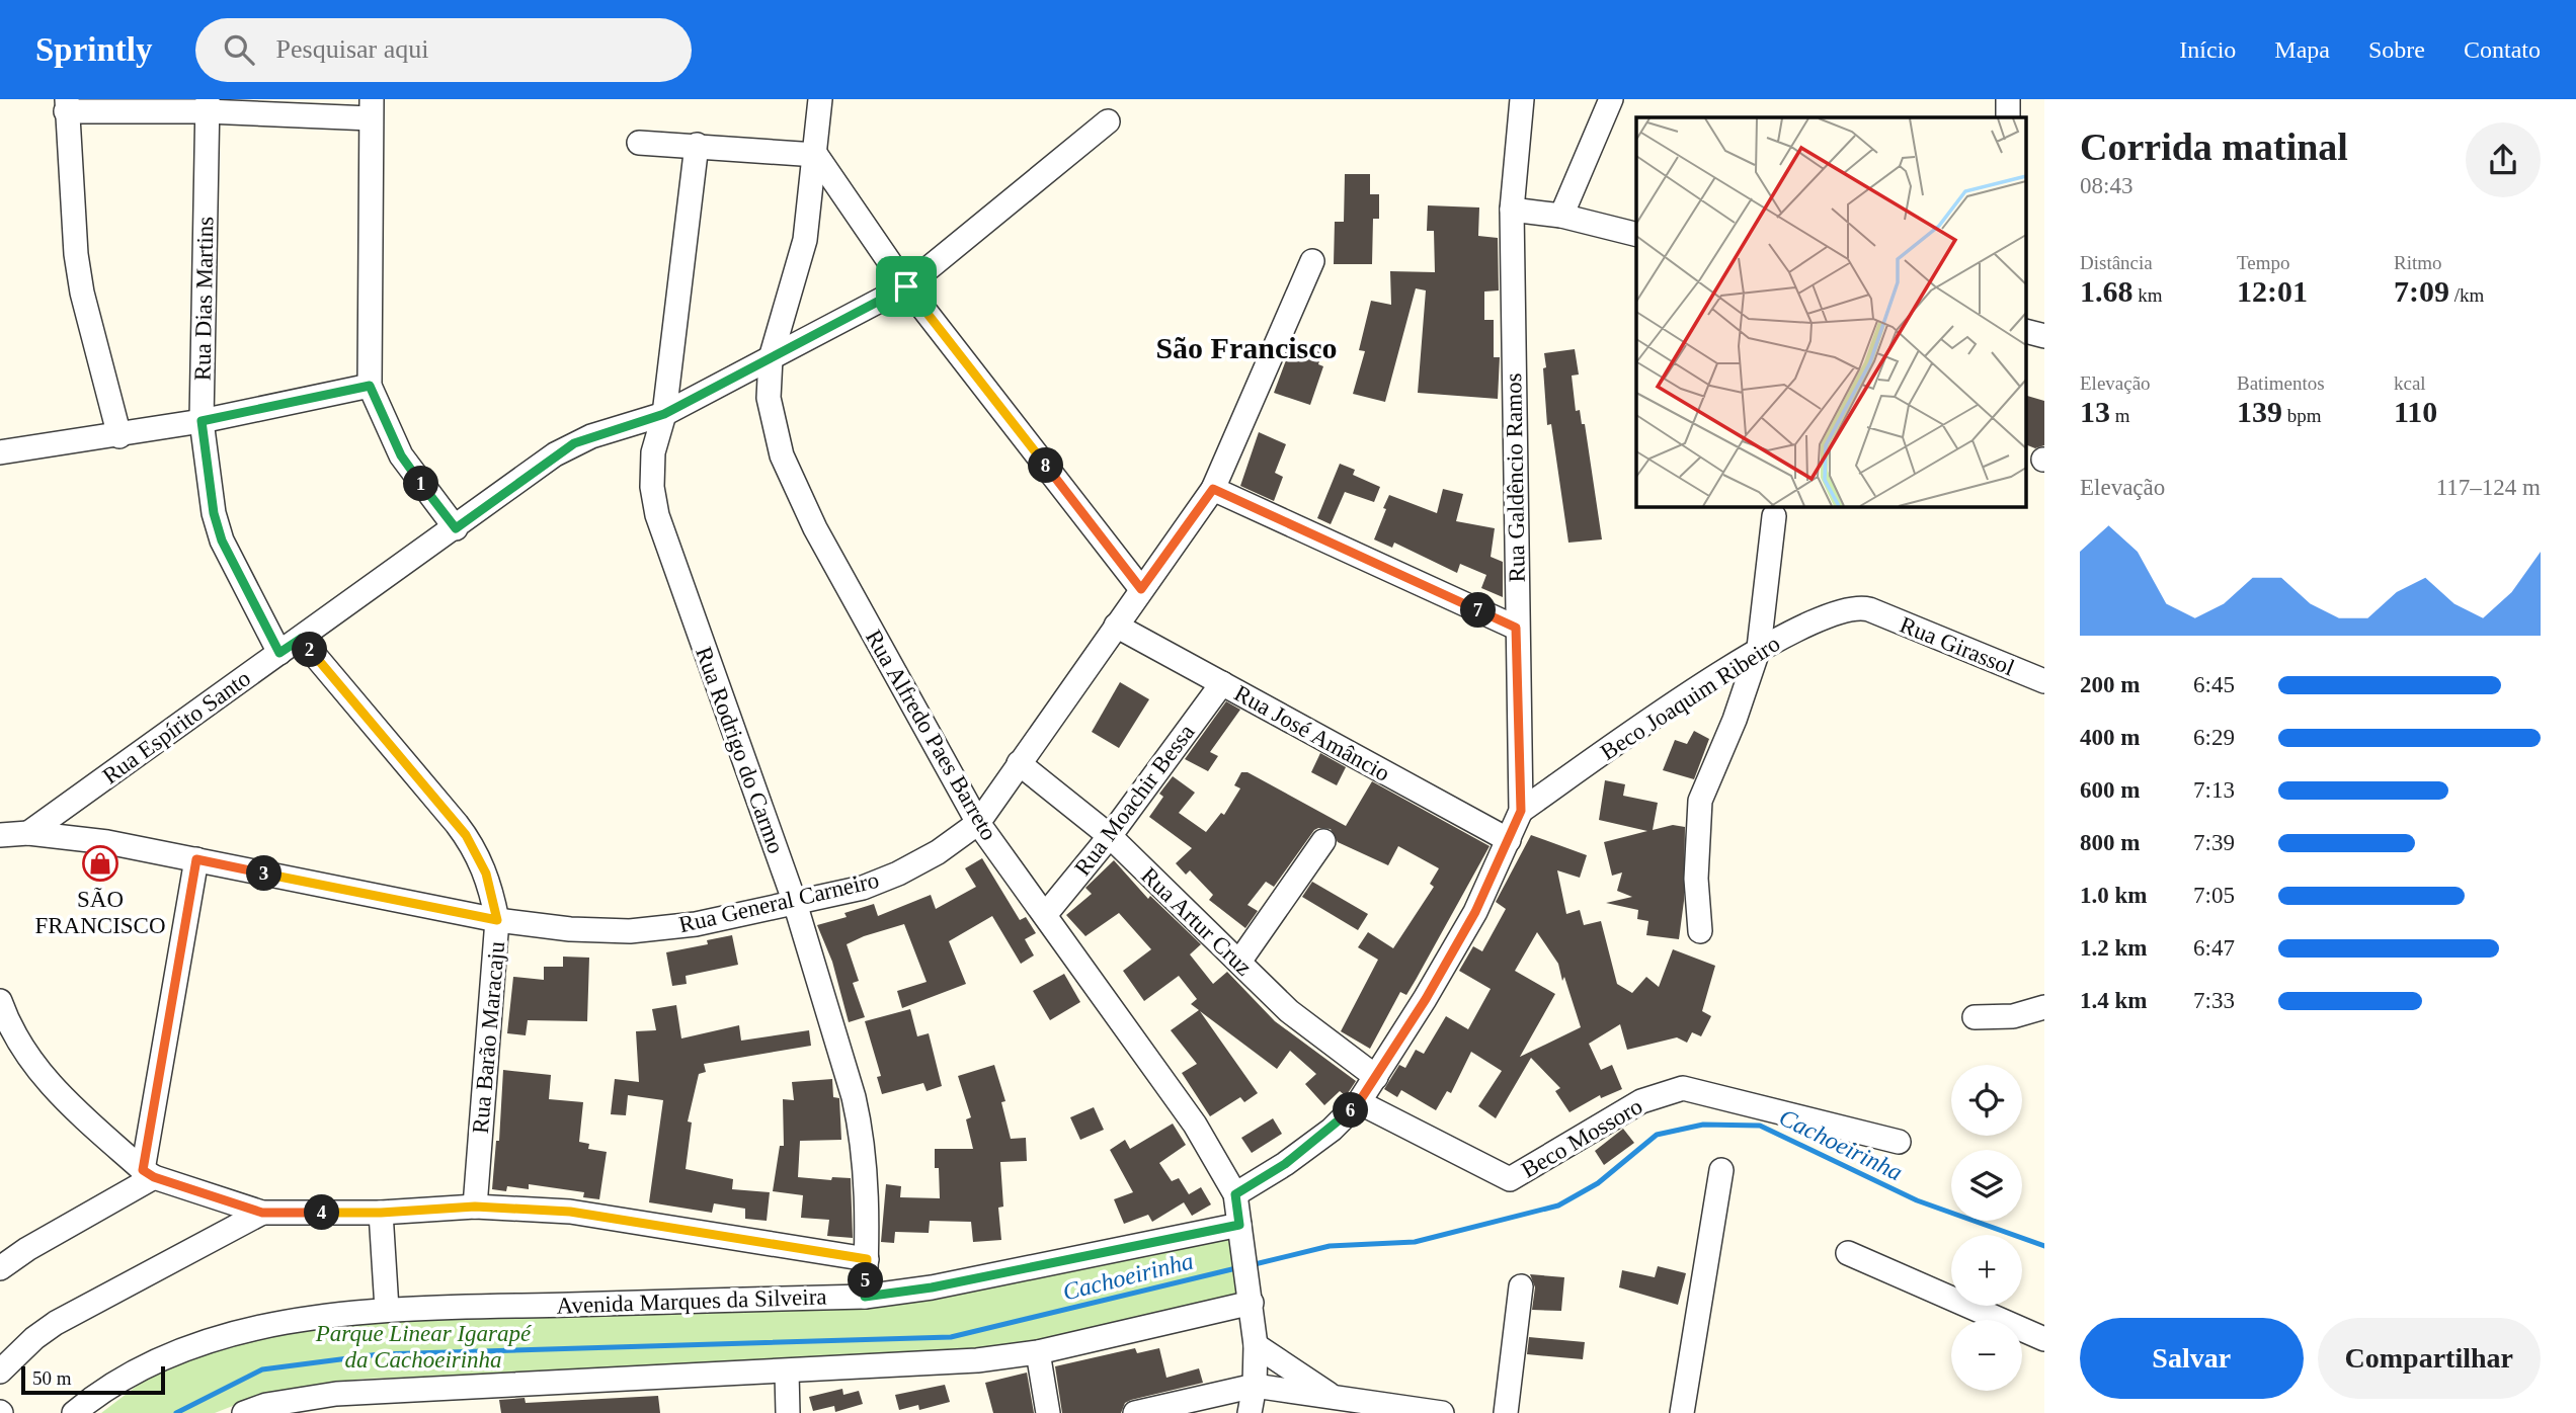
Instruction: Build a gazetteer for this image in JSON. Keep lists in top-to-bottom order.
{
  "streets": {
    "street": [
      "Rua Dias Martins",
      "Rua Galdêncio Ramos",
      "Rua Girassol",
      "Beco Joaquim Ribeiro",
      "Rua Espírito Santo",
      "Rua José Amâncio",
      "Rua Alfredo Paes Barreto",
      "Rua Rodrigo do Carmo",
      "Rua Moachir Bessa",
      "Rua General Carneiro",
      "Rua Artur Cruz",
      "Rua Barão Maracaju",
      "Beco Mossoro",
      "Avenida Marques da Silveira"
    ]
  },
  "crossings": [
    ["Rua Dias Martins", "Rua Espírito Santo"],
    ["Rua Galdêncio Ramos", "Beco Joaquim Ribeiro"],
    ["Rua Galdêncio Ramos", "Rua José Amâncio"],
    ["Rua Galdêncio Ramos", "Rua Alfredo Paes Barreto"],
    ["Rua Galdêncio Ramos", "Rua Artur Cruz"],
    ["Rua Galdêncio Ramos", "Beco Mossoro"],
    ["Rua Girassol", "Beco Joaquim Ribeiro"],
    ["Rua Espírito Santo", "Rua Alfredo Paes Barreto"],
    ["Rua Espírito Santo", "Rua Rodrigo do Carmo"],
    ["Rua Espírito Santo", "Rua General Carneiro"],
    ["Rua Espírito Santo", "Rua Barão Maracaju"],
    ["Rua José Amâncio", "Rua Moachir Bessa"],
    ["Rua José Amâncio", "Rua General Carneiro"],
    ["Rua Alfredo Paes Barreto", "Rua Moachir Bessa"],
    ["Rua Alfredo Paes Barreto", "Rua General Carneiro"],
    ["Rua Alfredo Paes Barreto", "Avenida Marques da Silveira"],
    ["Rua Rodrigo do Carmo", "Rua General Carneiro"],
    ["Rua Rodrigo do Carmo", "Avenida Marques da Silveira"],
    ["Rua Moachir Bessa", "Rua Artur Cruz"],
    ["Rua General Carneiro", "Rua Artur Cruz"],
    ["Rua General Carneiro", "Rua Barão Maracaju"]
  ],
  "districts": ["São Francisco"],
  "water": ["Cachoeirinha"],
  "parks": ["Parque Linear Igarapé da Cachoeirinha"],
  "places": {
    "shop": ["SÃO FRANCISCO"]
  },
  "scale_bar": "50 m",
  "page": {
    "header": "Sprintly",
    "search": "Pesquisar aqui",
    "nav": [
      "Início",
      "Mapa",
      "Sobre",
      "Contato"
    ],
    "heading": ["Corrida matinal", "08:43"],
    "stats": [
      ["Distância", "1.68 km"],
      ["Tempo", "12:01"],
      ["Ritmo", "7:09 /km"],
      ["Elevação", "13 m"],
      ["Batimentos", "139 bpm"],
      ["kcal", "110"]
    ],
    "pins": [
      "8",
      "1",
      "7",
      "2",
      "3",
      "6",
      "4",
      "5"
    ],
    "chart": ["Elevação", "117–124 m"],
    "list": [
      {
        "name": "200 m",
        "note": "6:45"
      },
      {
        "name": "400 m",
        "note": "6:29"
      },
      {
        "name": "600 m",
        "note": "7:13"
      },
      {
        "name": "800 m",
        "note": "7:39"
      },
      {
        "name": "1.0 km",
        "note": "7:05"
      },
      {
        "name": "1.2 km",
        "note": "6:47"
      },
      {
        "name": "1.4 km",
        "note": "7:33"
      }
    ],
    "map_buttons": ["+", "−"],
    "buttons": ["Salvar", "Compartilhar"],
    "scale": "50 m"
  }
}
